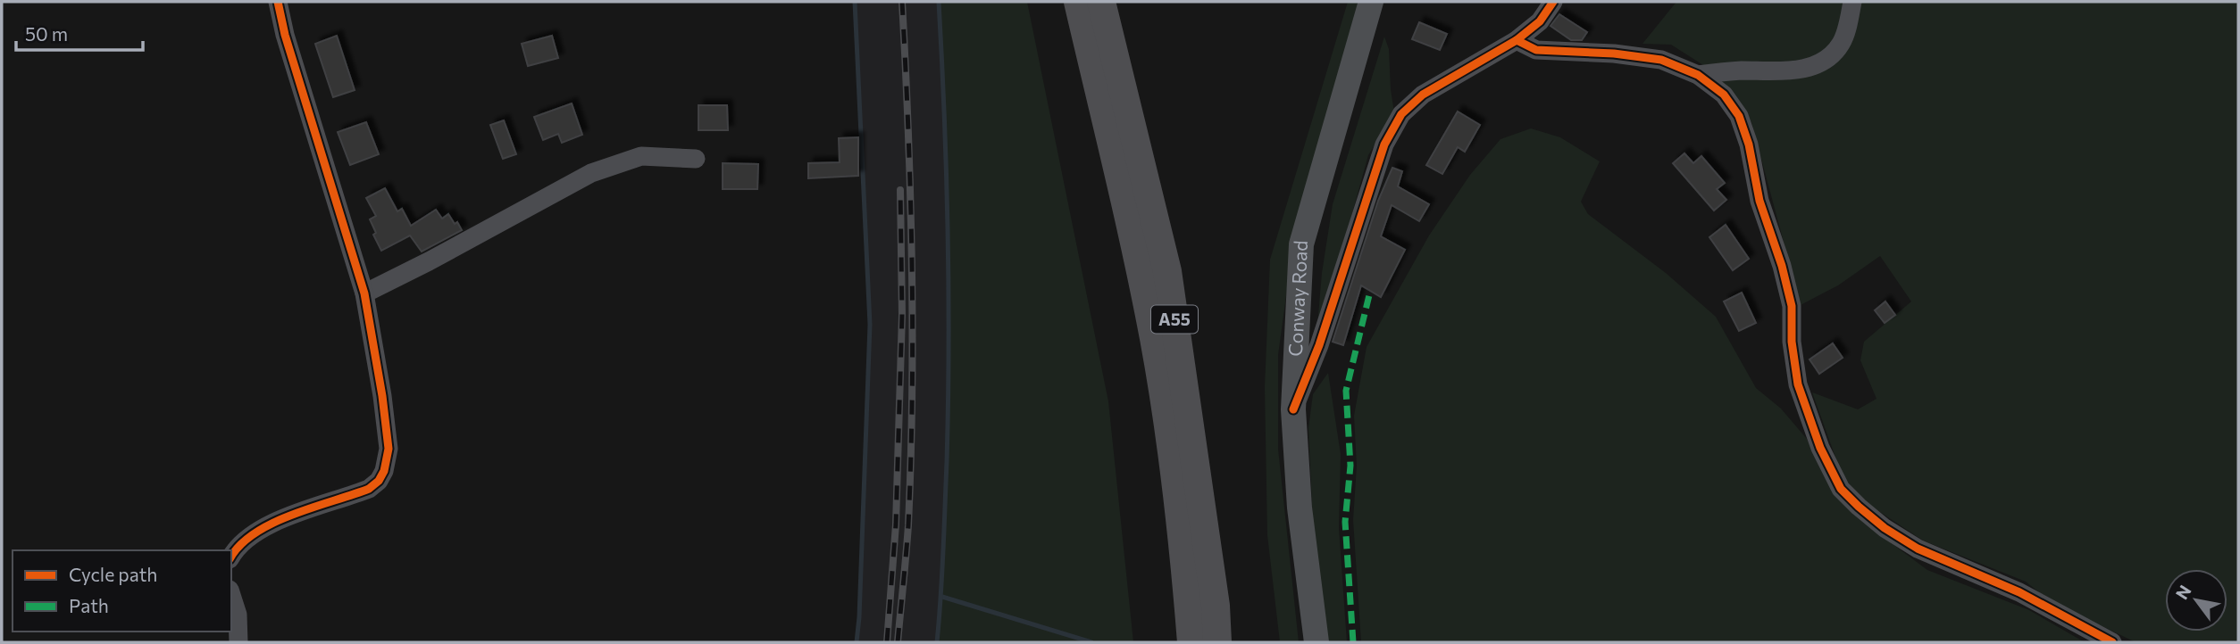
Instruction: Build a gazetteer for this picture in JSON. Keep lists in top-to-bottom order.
{
  "streets": {
    "highway": ["A55"],
    "main road": ["Conway Road"]
  },
  "legend": ["Cycle path", "Path"],
  "scale_bar": "50 m",
  "north": "top left"
}
